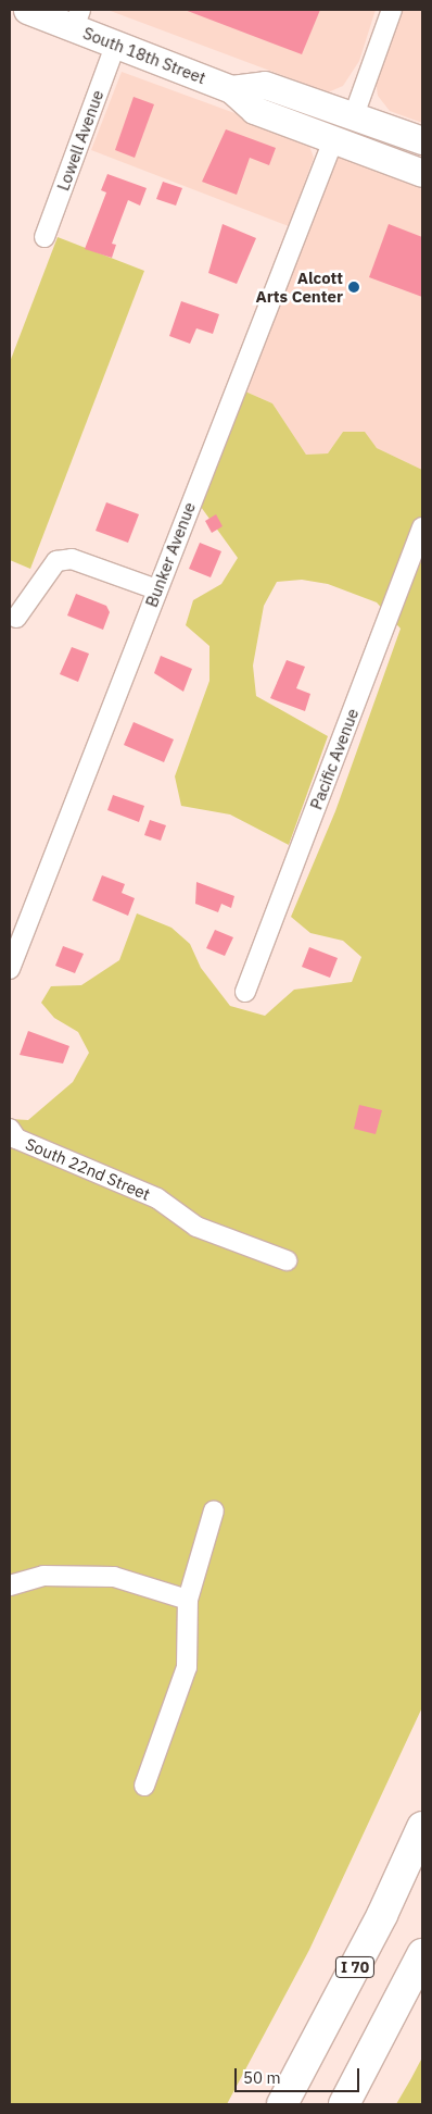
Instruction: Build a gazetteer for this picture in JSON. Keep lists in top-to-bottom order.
{
  "streets": {
    "highway": ["I 70"],
    "main road": ["South 18th Street"],
    "street": [
      "Lowell Avenue",
      "Bunker Avenue",
      "Pacific Avenue",
      "South 22nd Street"
    ]
  },
  "crossings": [
    ["South 18th Street", "Lowell Avenue"],
    ["South 18th Street", "Bunker Avenue"]
  ],
  "places": ["Alcott Arts Center"],
  "scale_bar": "50 m"
}
